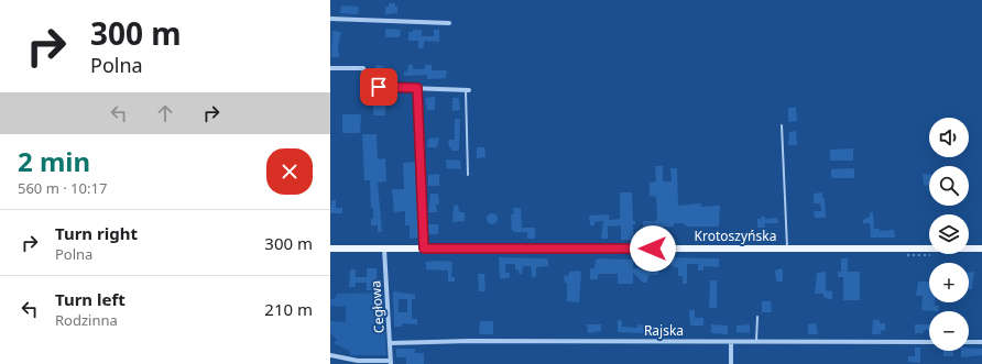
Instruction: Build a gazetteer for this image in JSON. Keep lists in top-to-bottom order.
{
  "streets": {
    "main road": ["Krotoszyńska"],
    "street": ["Cegłowa", "Rajska"]
  },
  "crossings": [
    ["Krotoszyńska", "Cegłowa"],
    ["Cegłowa", "Rajska"]
  ],
  "page": {
    "turn": ["300 m", "Polna"],
    "map_buttons": ["+", "−"],
    "heading": ["2 min", "560 m · 10:17"],
    "list": [
      {
        "name": "Turn right",
        "note": "Polna",
        "value": "300 m"
      },
      {
        "name": "Turn left",
        "note": "Rodzinna",
        "value": "210 m"
      }
    ]
  }
}
